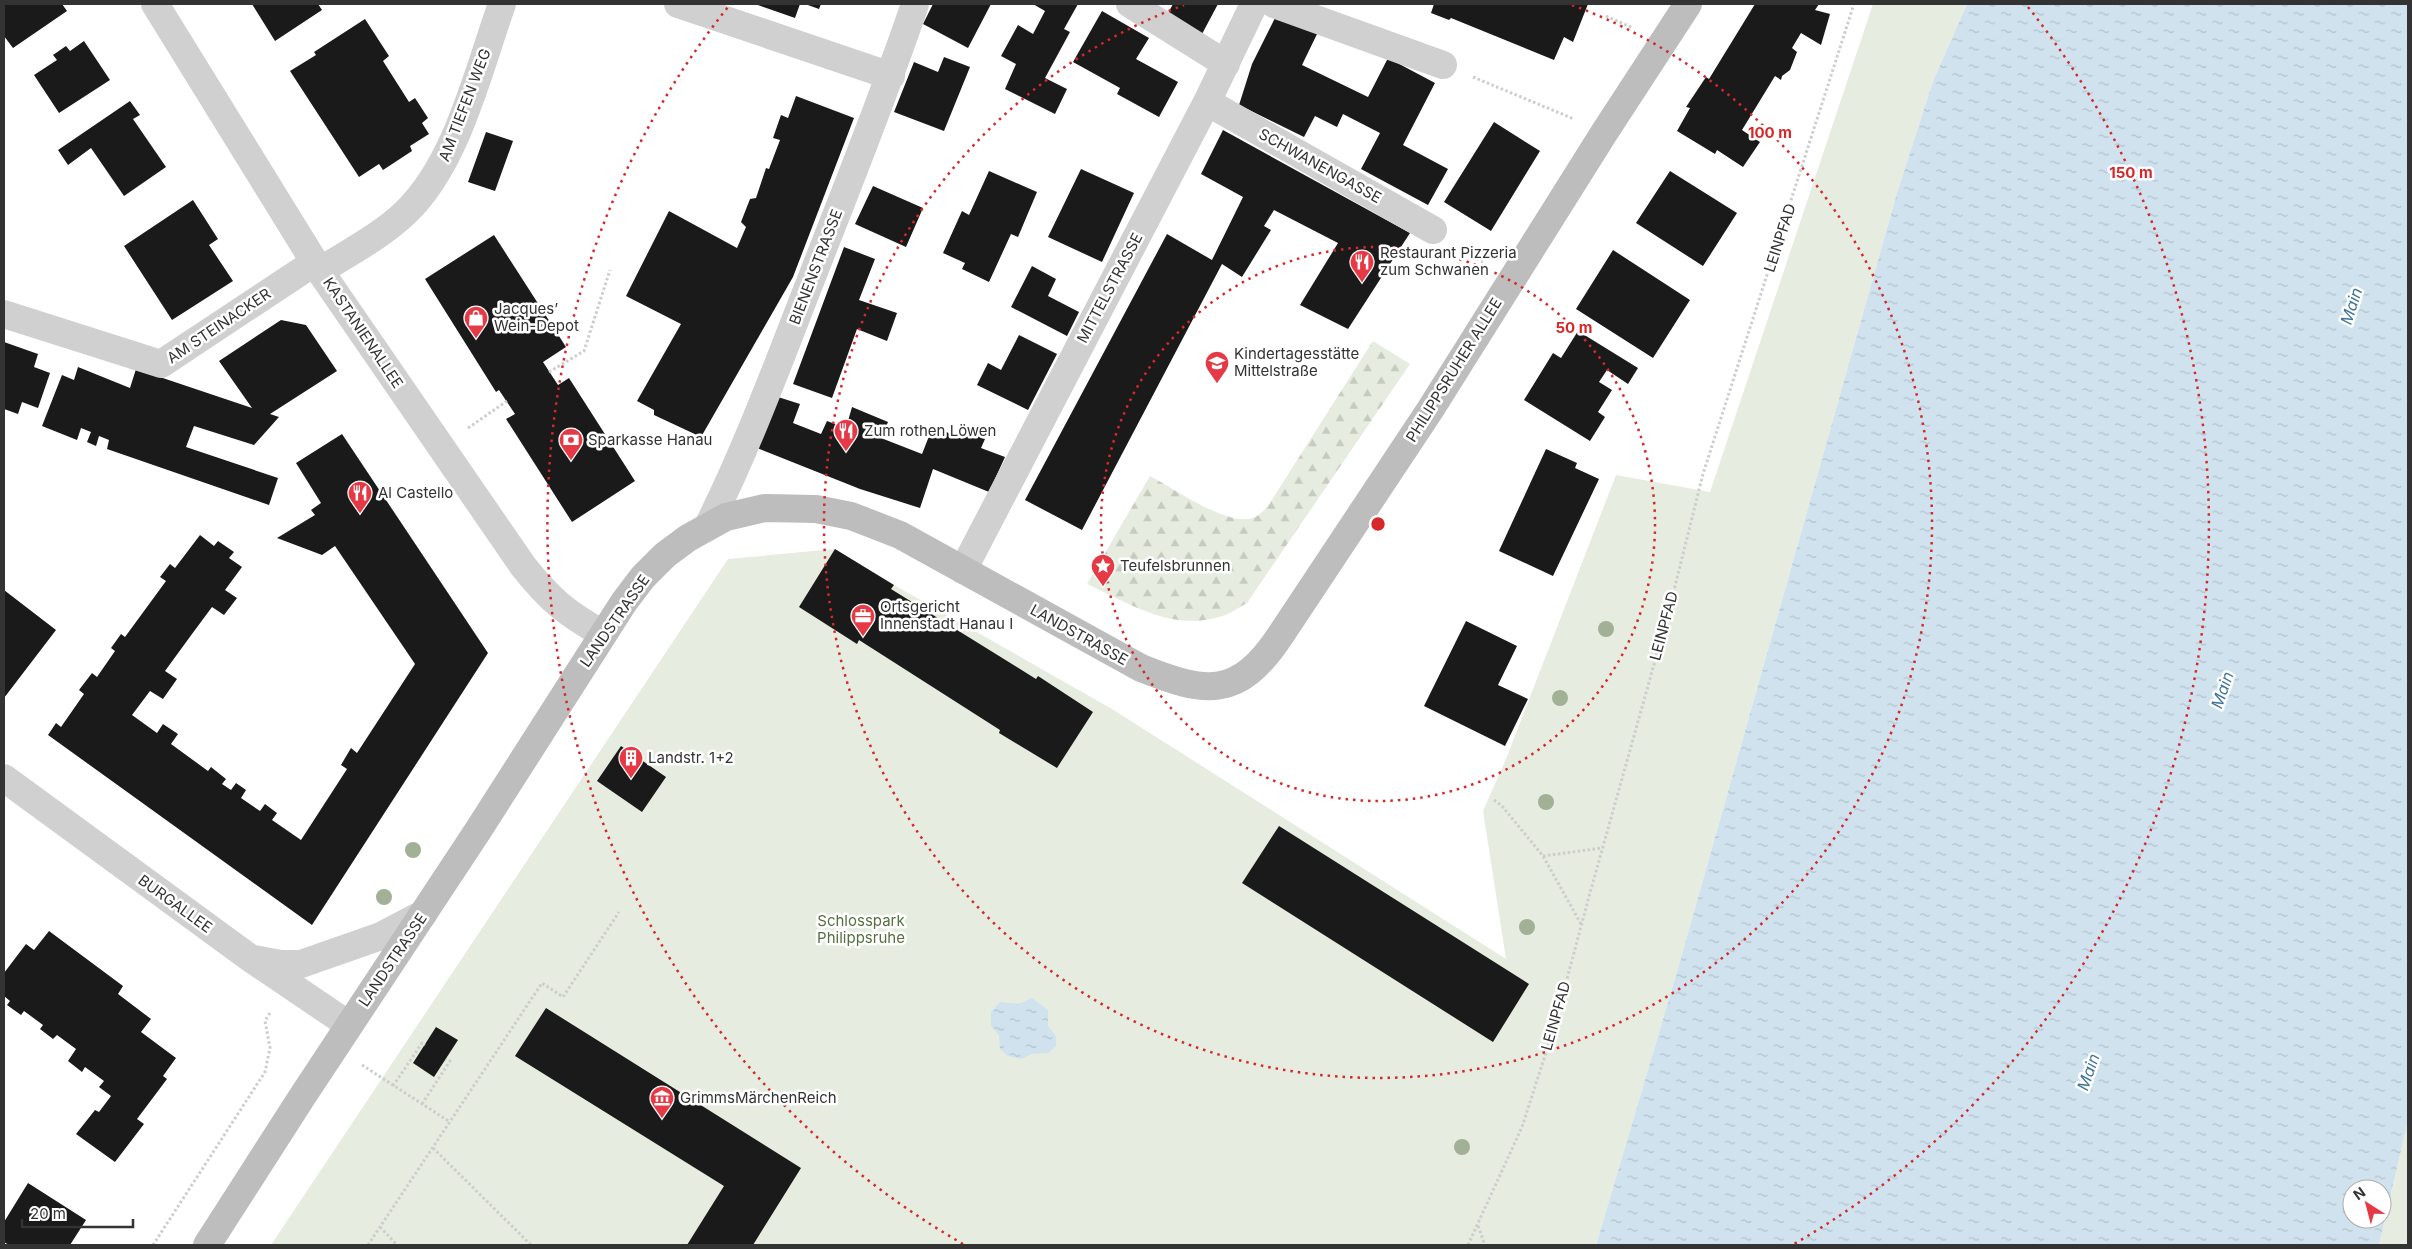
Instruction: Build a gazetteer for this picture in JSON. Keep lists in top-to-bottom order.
{
  "streets": {
    "main road": ["PHILIPPSRUHER ALLEE", "LANDSTRASSE"],
    "street": [
      "AM TIEFEN WEG",
      "SCHWANENGASSE",
      "BIENENSTRASSE",
      "MITTELSTRASSE",
      "AM STEINACKER",
      "KASTANIENALLEE",
      "BURGALLEE"
    ],
    "path": ["LEINPFAD"]
  },
  "crossings": [
    ["AM TIEFEN WEG", "AM STEINACKER"],
    ["AM TIEFEN WEG", "KASTANIENALLEE"],
    ["SCHWANENGASSE", "MITTELSTRASSE"],
    ["BIENENSTRASSE", "LANDSTRASSE"],
    ["MITTELSTRASSE", "LANDSTRASSE"],
    ["AM STEINACKER", "KASTANIENALLEE"],
    ["KASTANIENALLEE", "LANDSTRASSE"],
    ["PHILIPPSRUHER ALLEE", "LANDSTRASSE"],
    ["LANDSTRASSE", "BURGALLEE"]
  ],
  "water": ["Main"],
  "parks": ["Schlosspark Philippsruhe"],
  "places": {
    "restaurant": ["Restaurant Pizzeria zum Schwanen", "Zum rothen Löwen", "Al Castello"],
    "shop": ["Jacques’ Wein-Depot"],
    "school or university": ["Kindertagesstätte Mittelstraße"],
    "bank": ["Sparkasse Hanau"],
    "place": ["Teufelsbrunnen"],
    "office": ["Ortsgericht Innenstadt Hanau I"],
    "building": ["Landstr. 1+2"],
    "museum": ["GrimmsMärchenReich"]
  },
  "scale_bar": "20 m",
  "north": "top left",
  "rings": ["100 m", "150 m", "50 m"]
}
